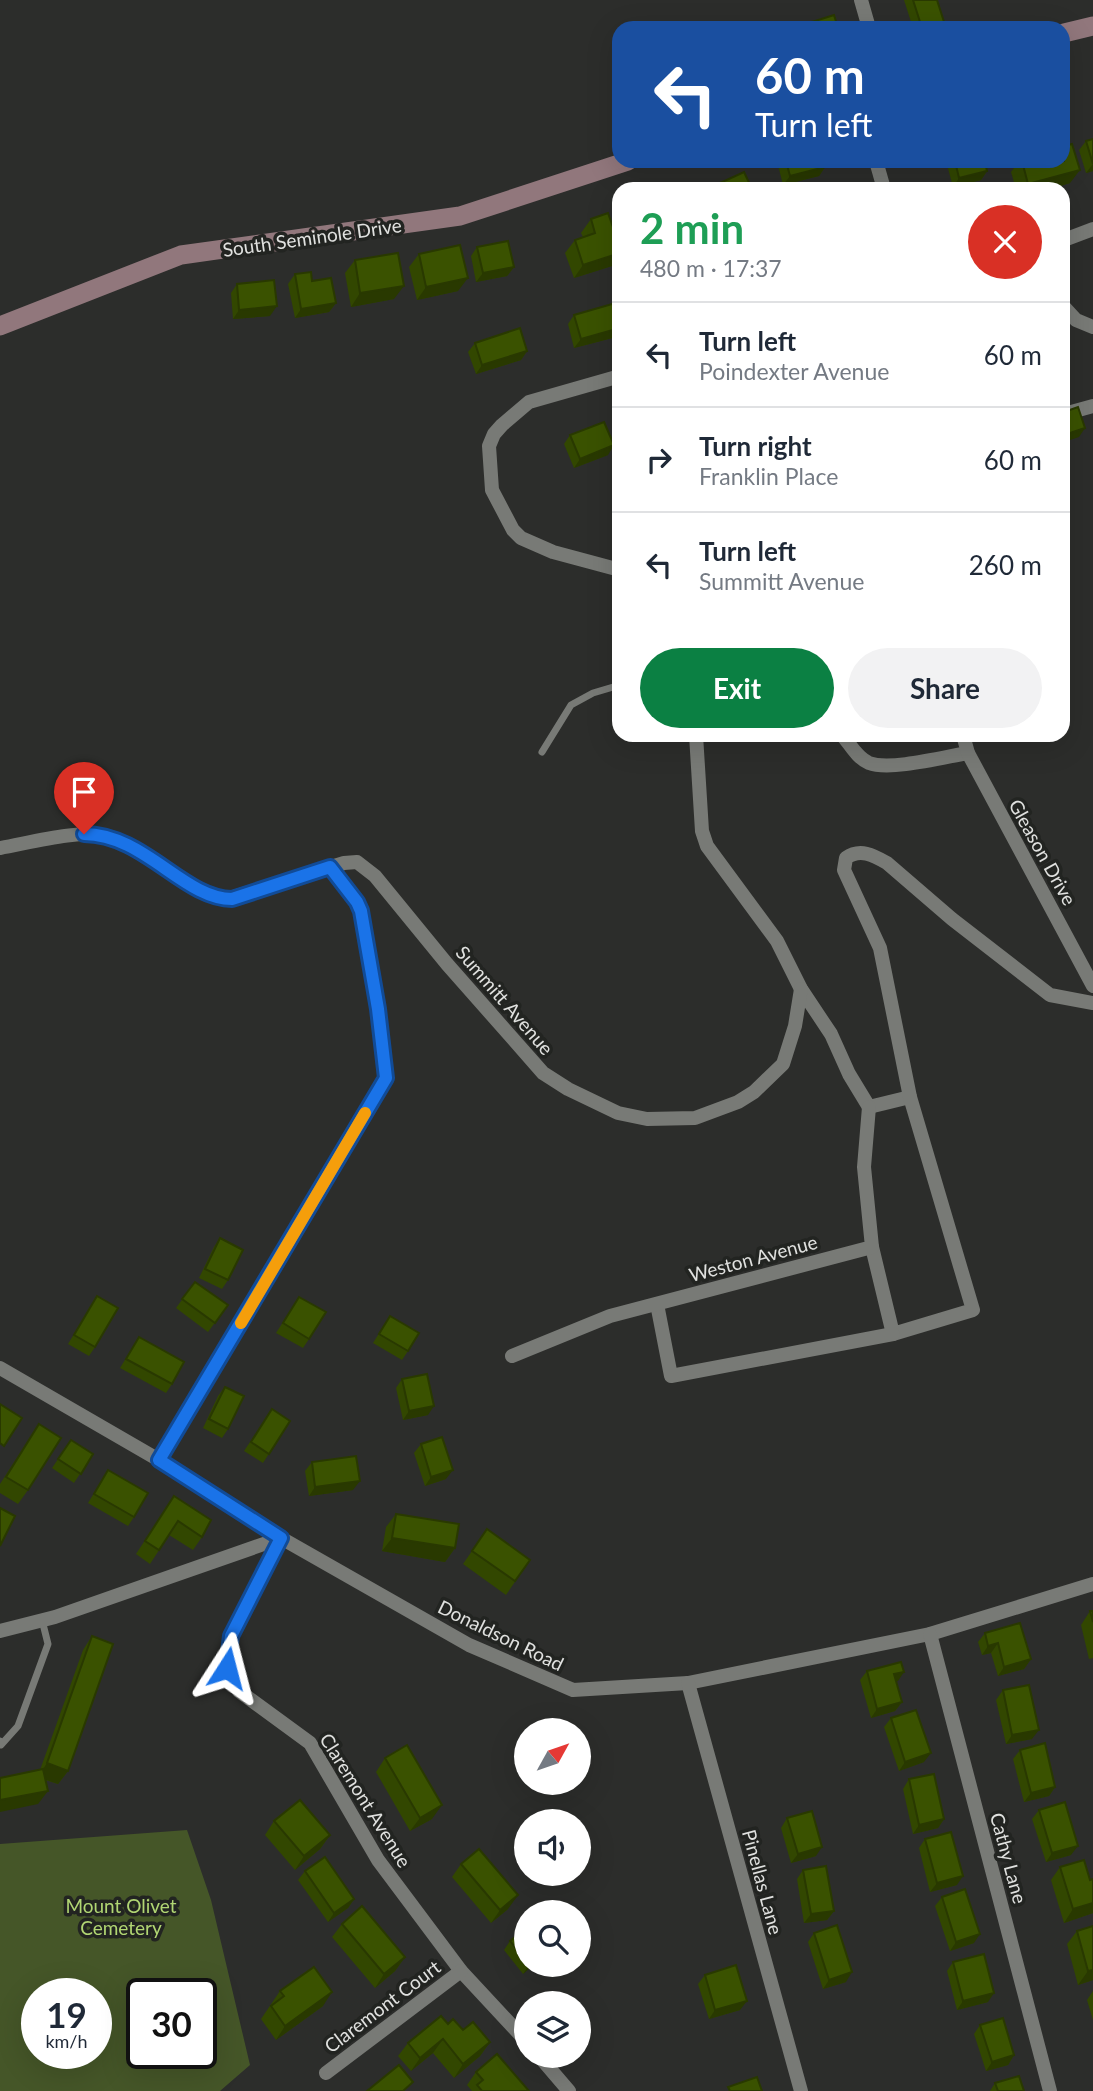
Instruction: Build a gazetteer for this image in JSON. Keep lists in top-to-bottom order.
{
  "streets": {
    "street": [
      "South Seminole Drive",
      "Gleason Drive",
      "Summitt Avenue",
      "Weston Avenue",
      "Donaldson Road",
      "Claremont Avenue",
      "Cathy Lane",
      "Pinellas Lane",
      "Claremont Court"
    ]
  },
  "crossings": [
    ["Donaldson Road", "Claremont Avenue"],
    ["Donaldson Road", "Cathy Lane"],
    ["Donaldson Road", "Pinellas Lane"],
    ["Claremont Avenue", "Claremont Court"]
  ],
  "parks": ["Mount Olivet Cemetery"],
  "north": "top right",
  "page": {
    "turn": ["60 m", "Turn left"],
    "heading": ["2 min", "480 m · 17:37"],
    "list": [
      {
        "name": "Turn left",
        "note": "Poindexter Avenue",
        "value": "60 m"
      },
      {
        "name": "Turn right",
        "note": "Franklin Place",
        "value": "60 m"
      },
      {
        "name": "Turn left",
        "note": "Summitt Avenue",
        "value": "260 m"
      }
    ],
    "buttons": ["Exit", "Share"],
    "speed": "19 km/h",
    "limit": "30"
  }
}
